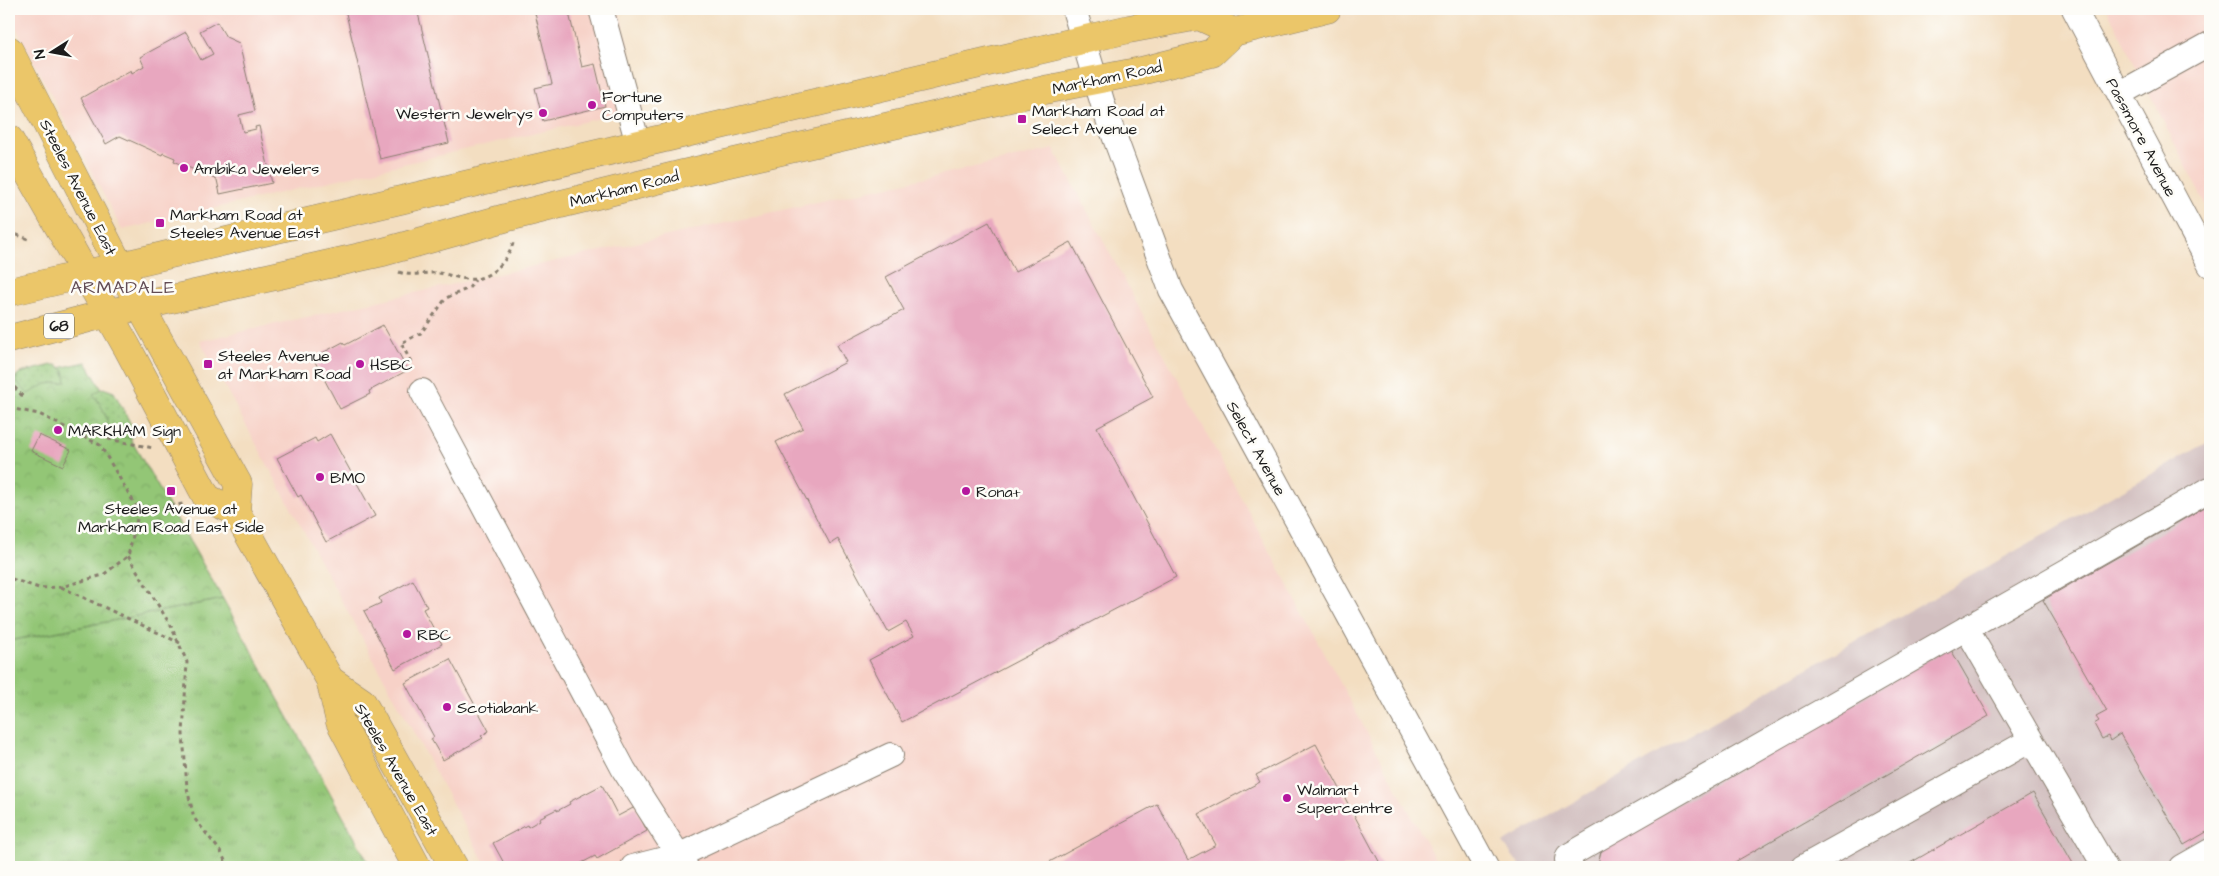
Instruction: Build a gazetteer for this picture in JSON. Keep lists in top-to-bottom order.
{
  "streets": {
    "main road": ["Markham Road", "Steeles Avenue East", "68"],
    "street": ["Passmore Avenue", "Select Avenue"]
  },
  "crossings": [
    ["Markham Road", "Steeles Avenue East"],
    ["Markham Road", "Select Avenue"]
  ],
  "districts": ["ARMADALE"],
  "places": {
    "other": [
      "Fortune Computers",
      "Western Jewelrys",
      "Ambika Jewelers",
      "HSBC",
      "MARKHAM Sign",
      "BMO",
      "Rona+",
      "RBC",
      "Scotiabank",
      "Walmart Supercentre"
    ],
    "transit": [
      "Markham Road at Select Avenue",
      "Markham Road at Steeles Avenue East",
      "Steeles Avenue at Markham Road",
      "Steeles Avenue at Markham Road East Side"
    ]
  },
  "north": "left"
}
